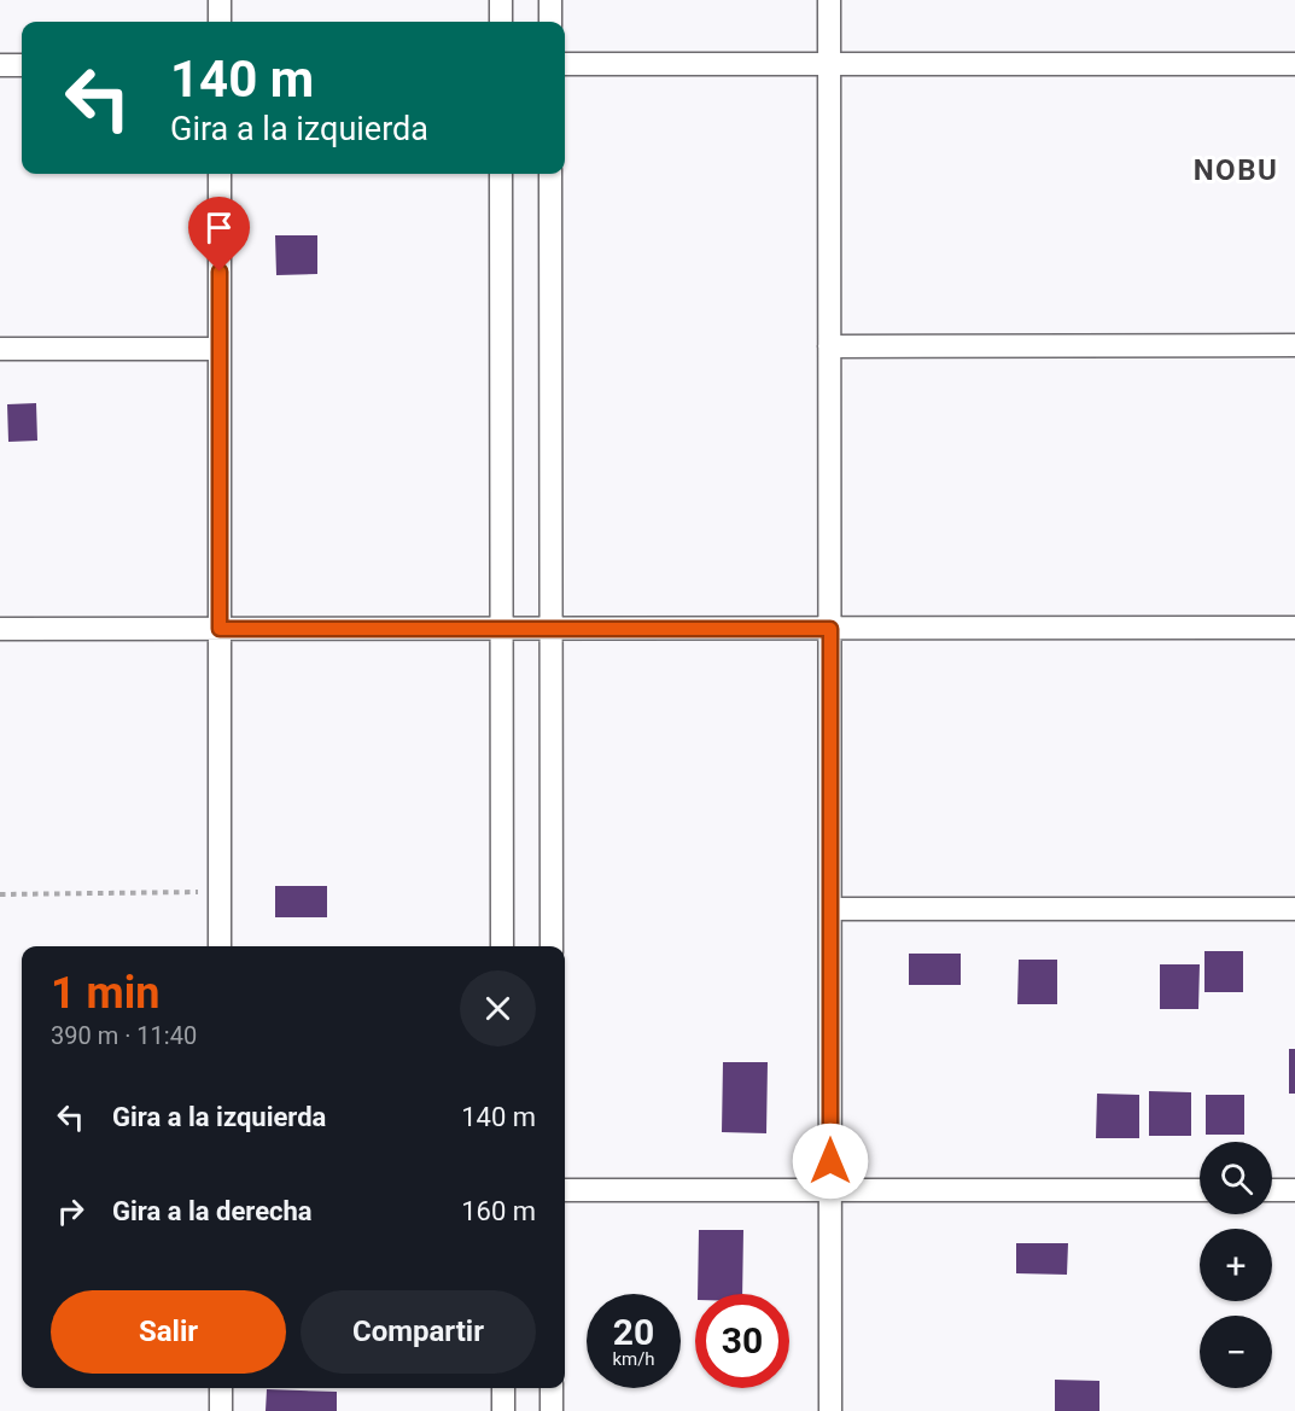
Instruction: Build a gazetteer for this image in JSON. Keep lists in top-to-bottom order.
{
  "districts": ["NOBU"],
  "page": {
    "turn": ["140 m", "Gira a la izquierda"],
    "heading": ["1 min", "390 m · 11:40"],
    "list": [
      {
        "name": "Gira a la izquierda",
        "value": "140 m"
      },
      {
        "name": "Gira a la derecha",
        "value": "160 m"
      }
    ],
    "map_buttons": ["+", "−"],
    "buttons": ["Salir", "Compartir"],
    "speed": "20 km/h",
    "limit": "30"
  }
}
